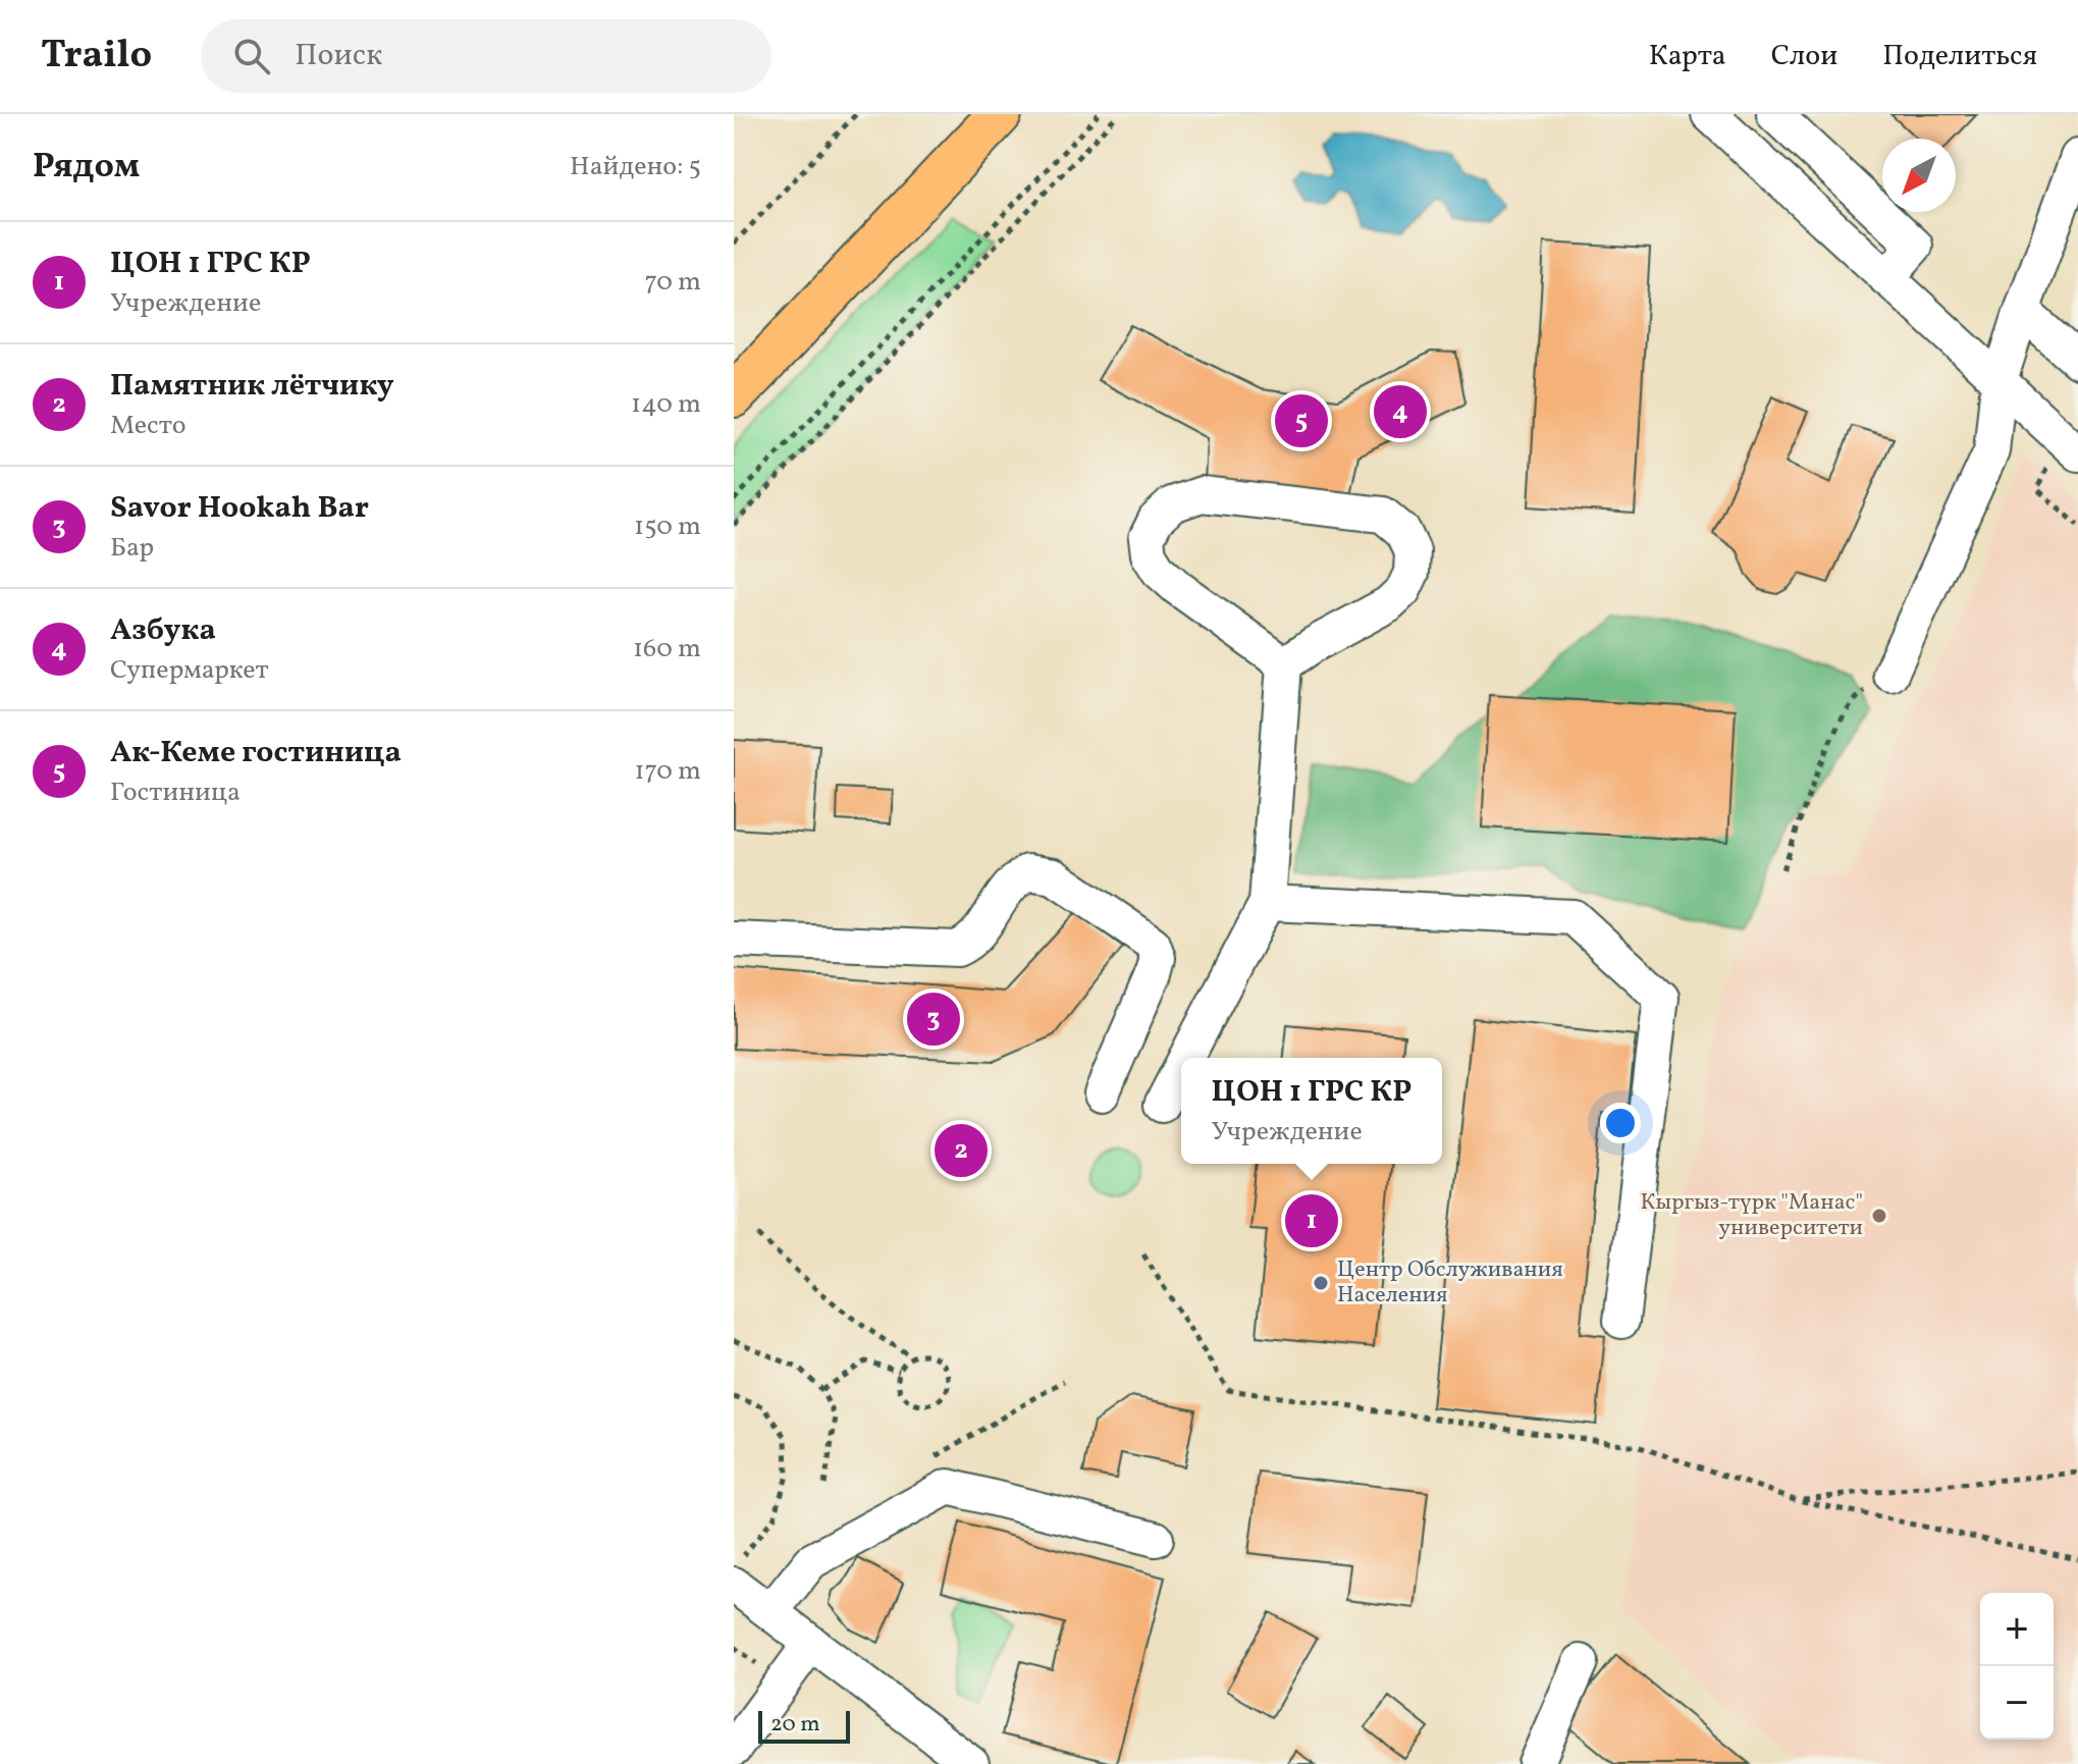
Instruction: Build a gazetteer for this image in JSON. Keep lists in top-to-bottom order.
{
  "places": ["Кыргыз-түрк \"Манас\" университети", "Центр Обслуживания Населения"],
  "scale_bar": "20 m",
  "north": "bottom left",
  "page": {
    "header": "Trailo",
    "search": "Поиск",
    "nav": ["Карта", "Слои", "Поделиться"],
    "heading": ["Рядом", "Найдено: 5"],
    "list": [
      {
        "mark": "1",
        "name": "ЦОН 1 ГРС КР",
        "note": "Учреждение",
        "value": "70 m"
      },
      {
        "mark": "2",
        "name": "Памятник лётчику",
        "note": "Место",
        "value": "140 m"
      },
      {
        "mark": "3",
        "name": "Savor Hookah Bar",
        "note": "Бар",
        "value": "150 m"
      },
      {
        "mark": "4",
        "name": "Азбука",
        "note": "Супермаркет",
        "value": "160 m"
      },
      {
        "mark": "5",
        "name": "Ак-Кеме гостиница",
        "note": "Гостиница",
        "value": "170 m"
      }
    ],
    "pins": [
      "4",
      "5",
      "3",
      "2",
      "1"
    ],
    "popup": ["ЦОН 1 ГРС КР", "Учреждение"],
    "map_buttons": ["+", "−"],
    "scale": "20 m"
  }
}
